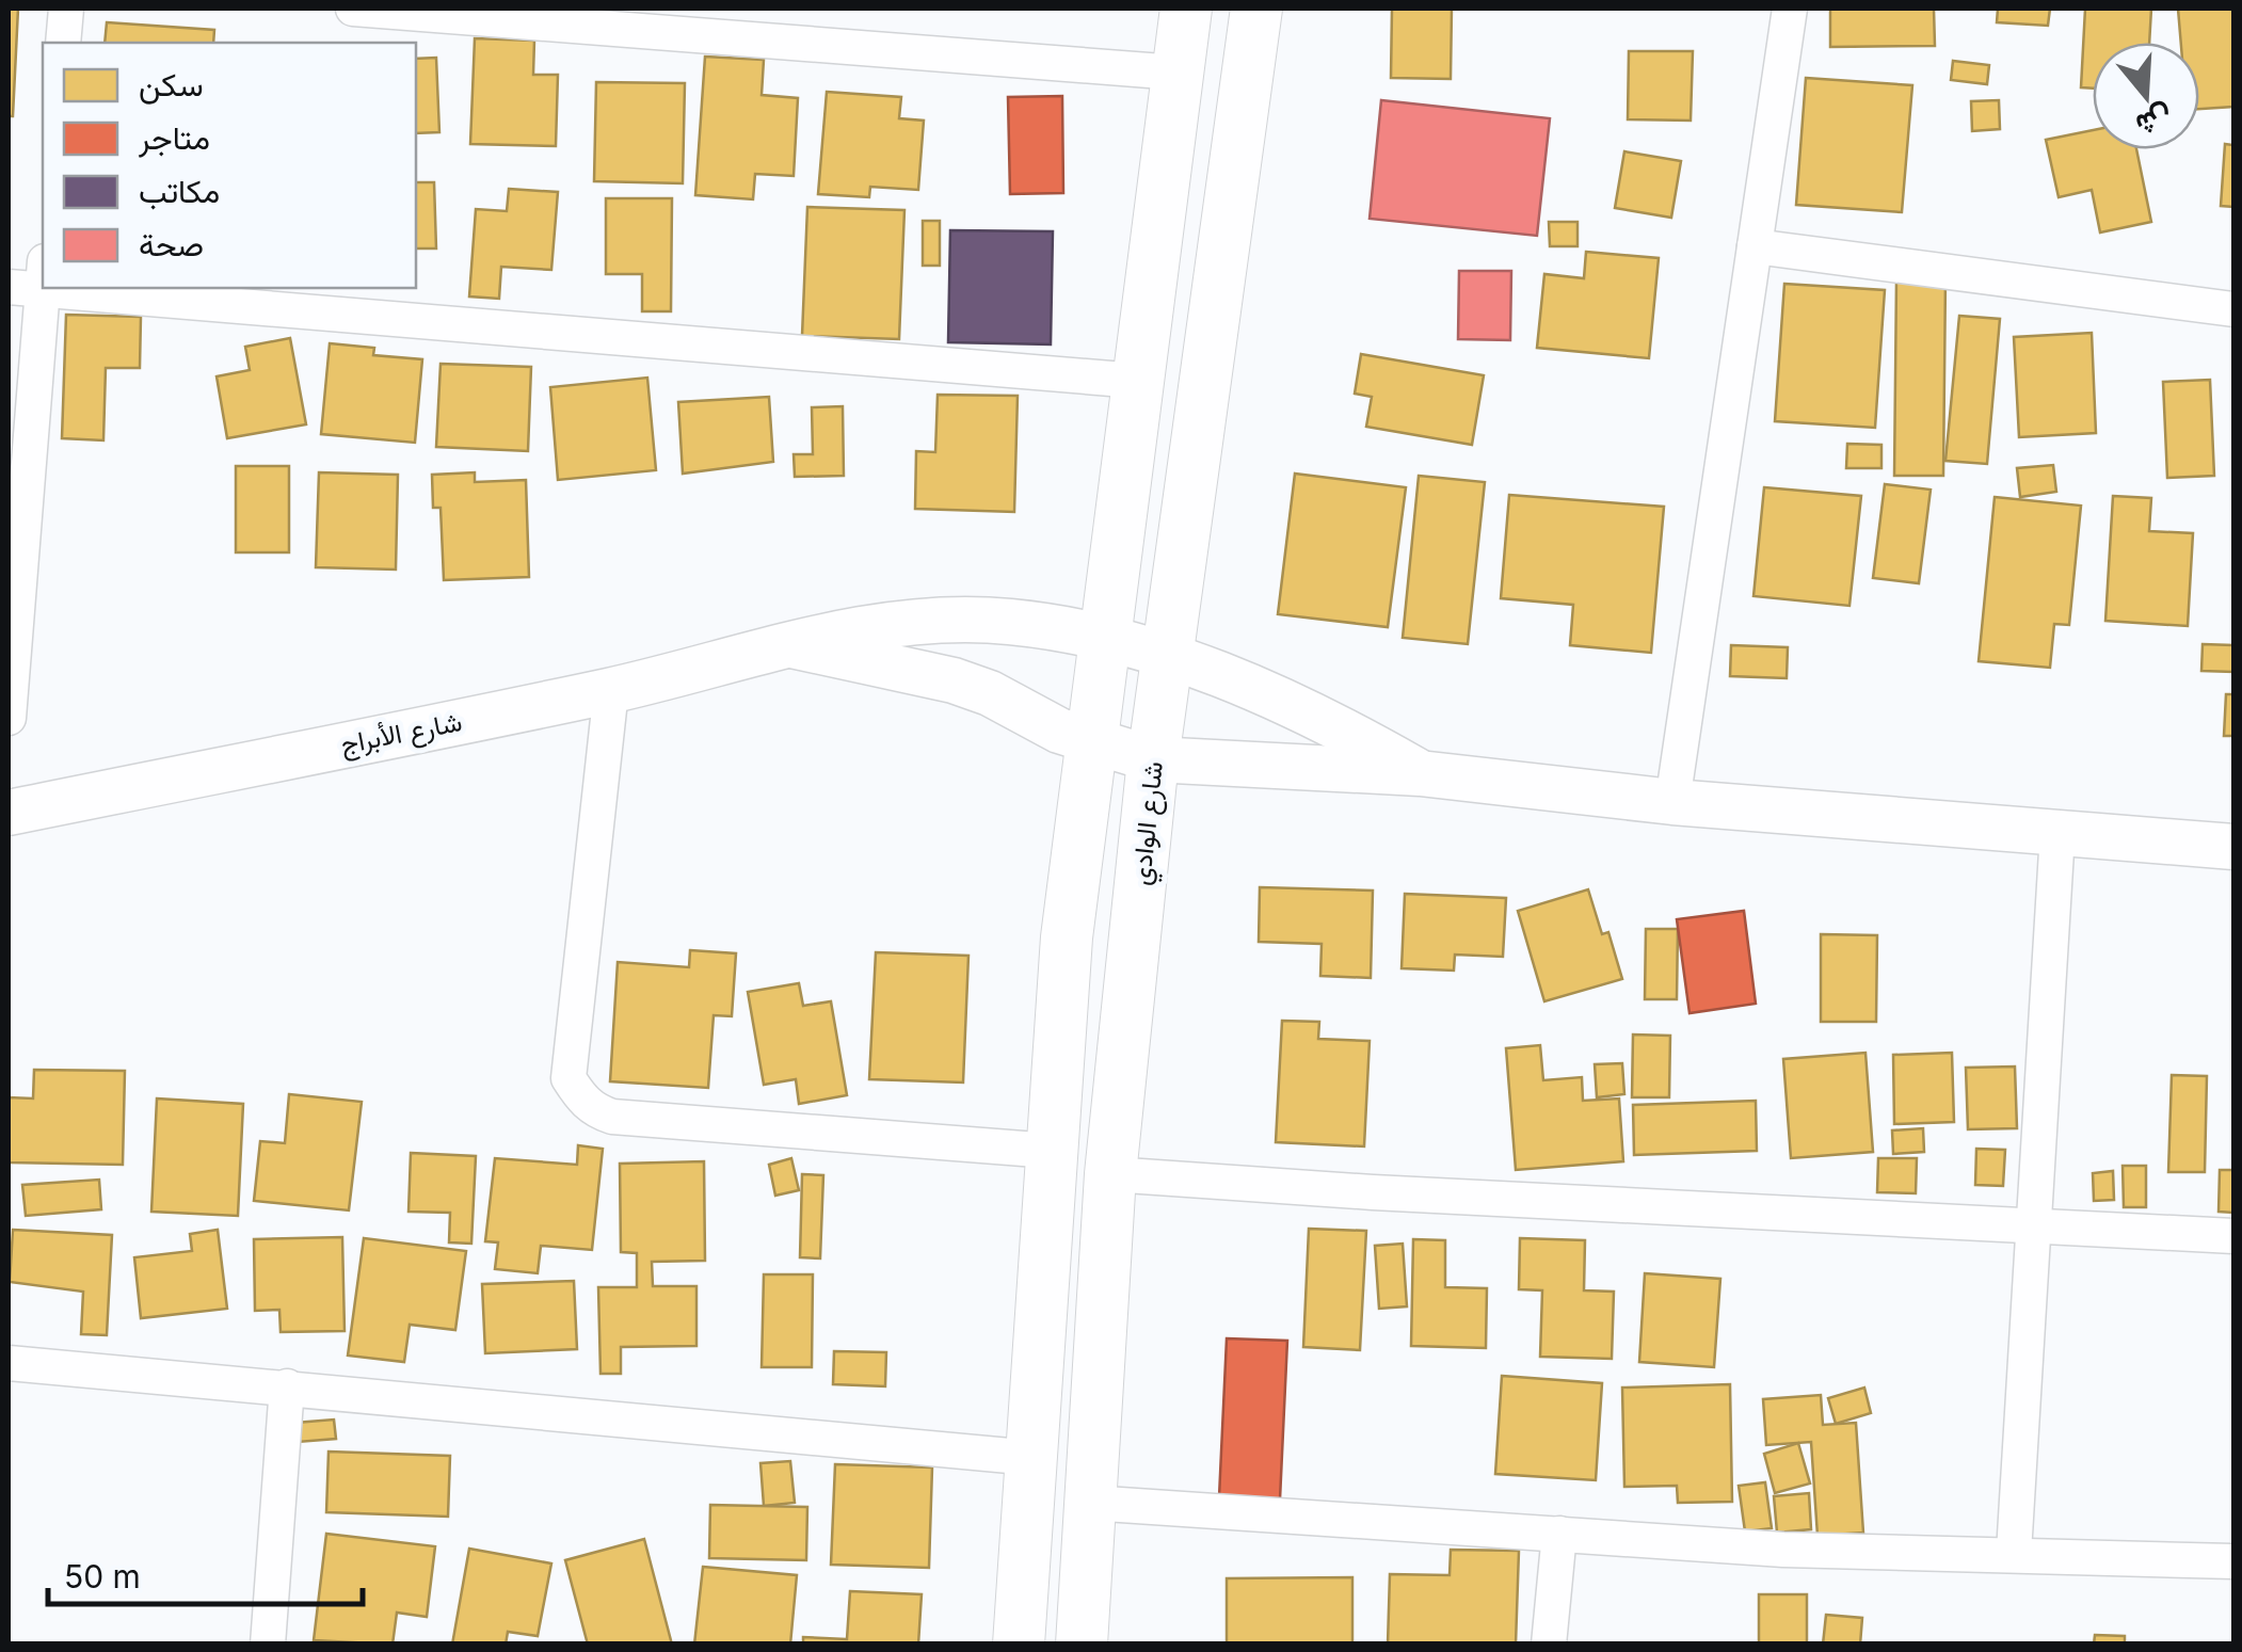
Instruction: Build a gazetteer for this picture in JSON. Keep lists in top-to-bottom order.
{
  "streets": {
    "main road": ["شارع الوادي"],
    "street": ["شارع الأبراج"]
  },
  "crossings": [
    ["شارع الأبراج", "شارع الوادي"]
  ],
  "legend": [
    "سكن",
    "متاجر",
    "مكاتب",
    "صحة"
  ],
  "scale_bar": "50 m",
  "north": "bottom"
}
